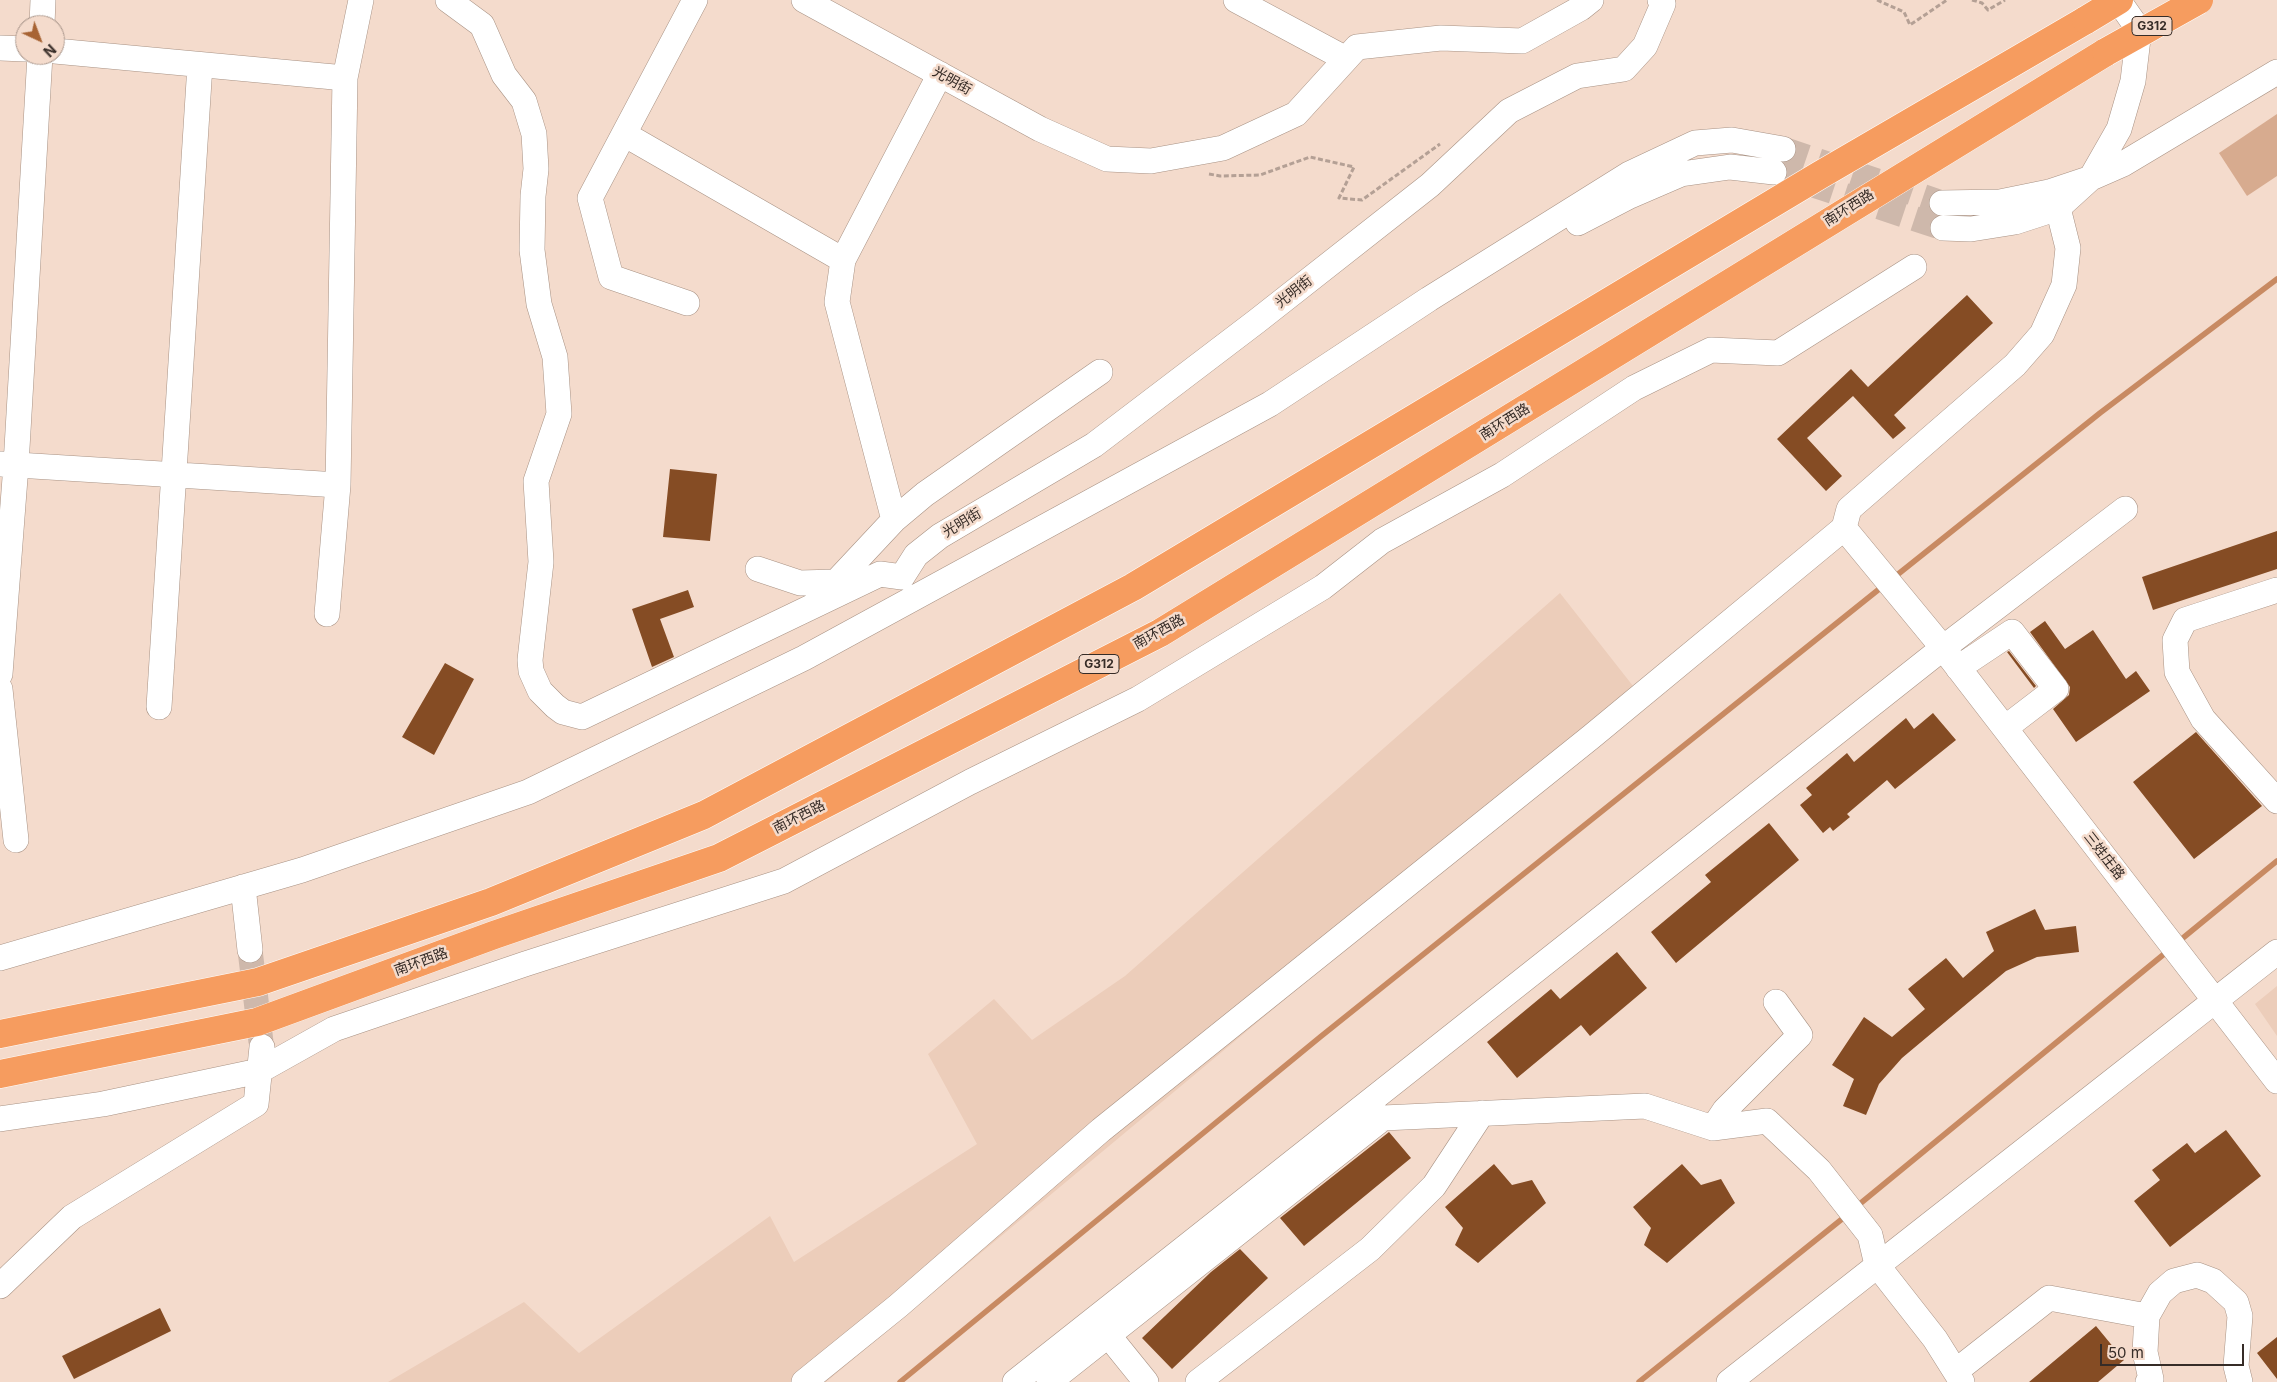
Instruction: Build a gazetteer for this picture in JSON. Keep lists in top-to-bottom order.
{
  "streets": {
    "highway": ["G312", "南环西路"],
    "street": ["光明街", "三姓庄路"]
  },
  "scale_bar": "50 m",
  "north": "bottom right"
}
